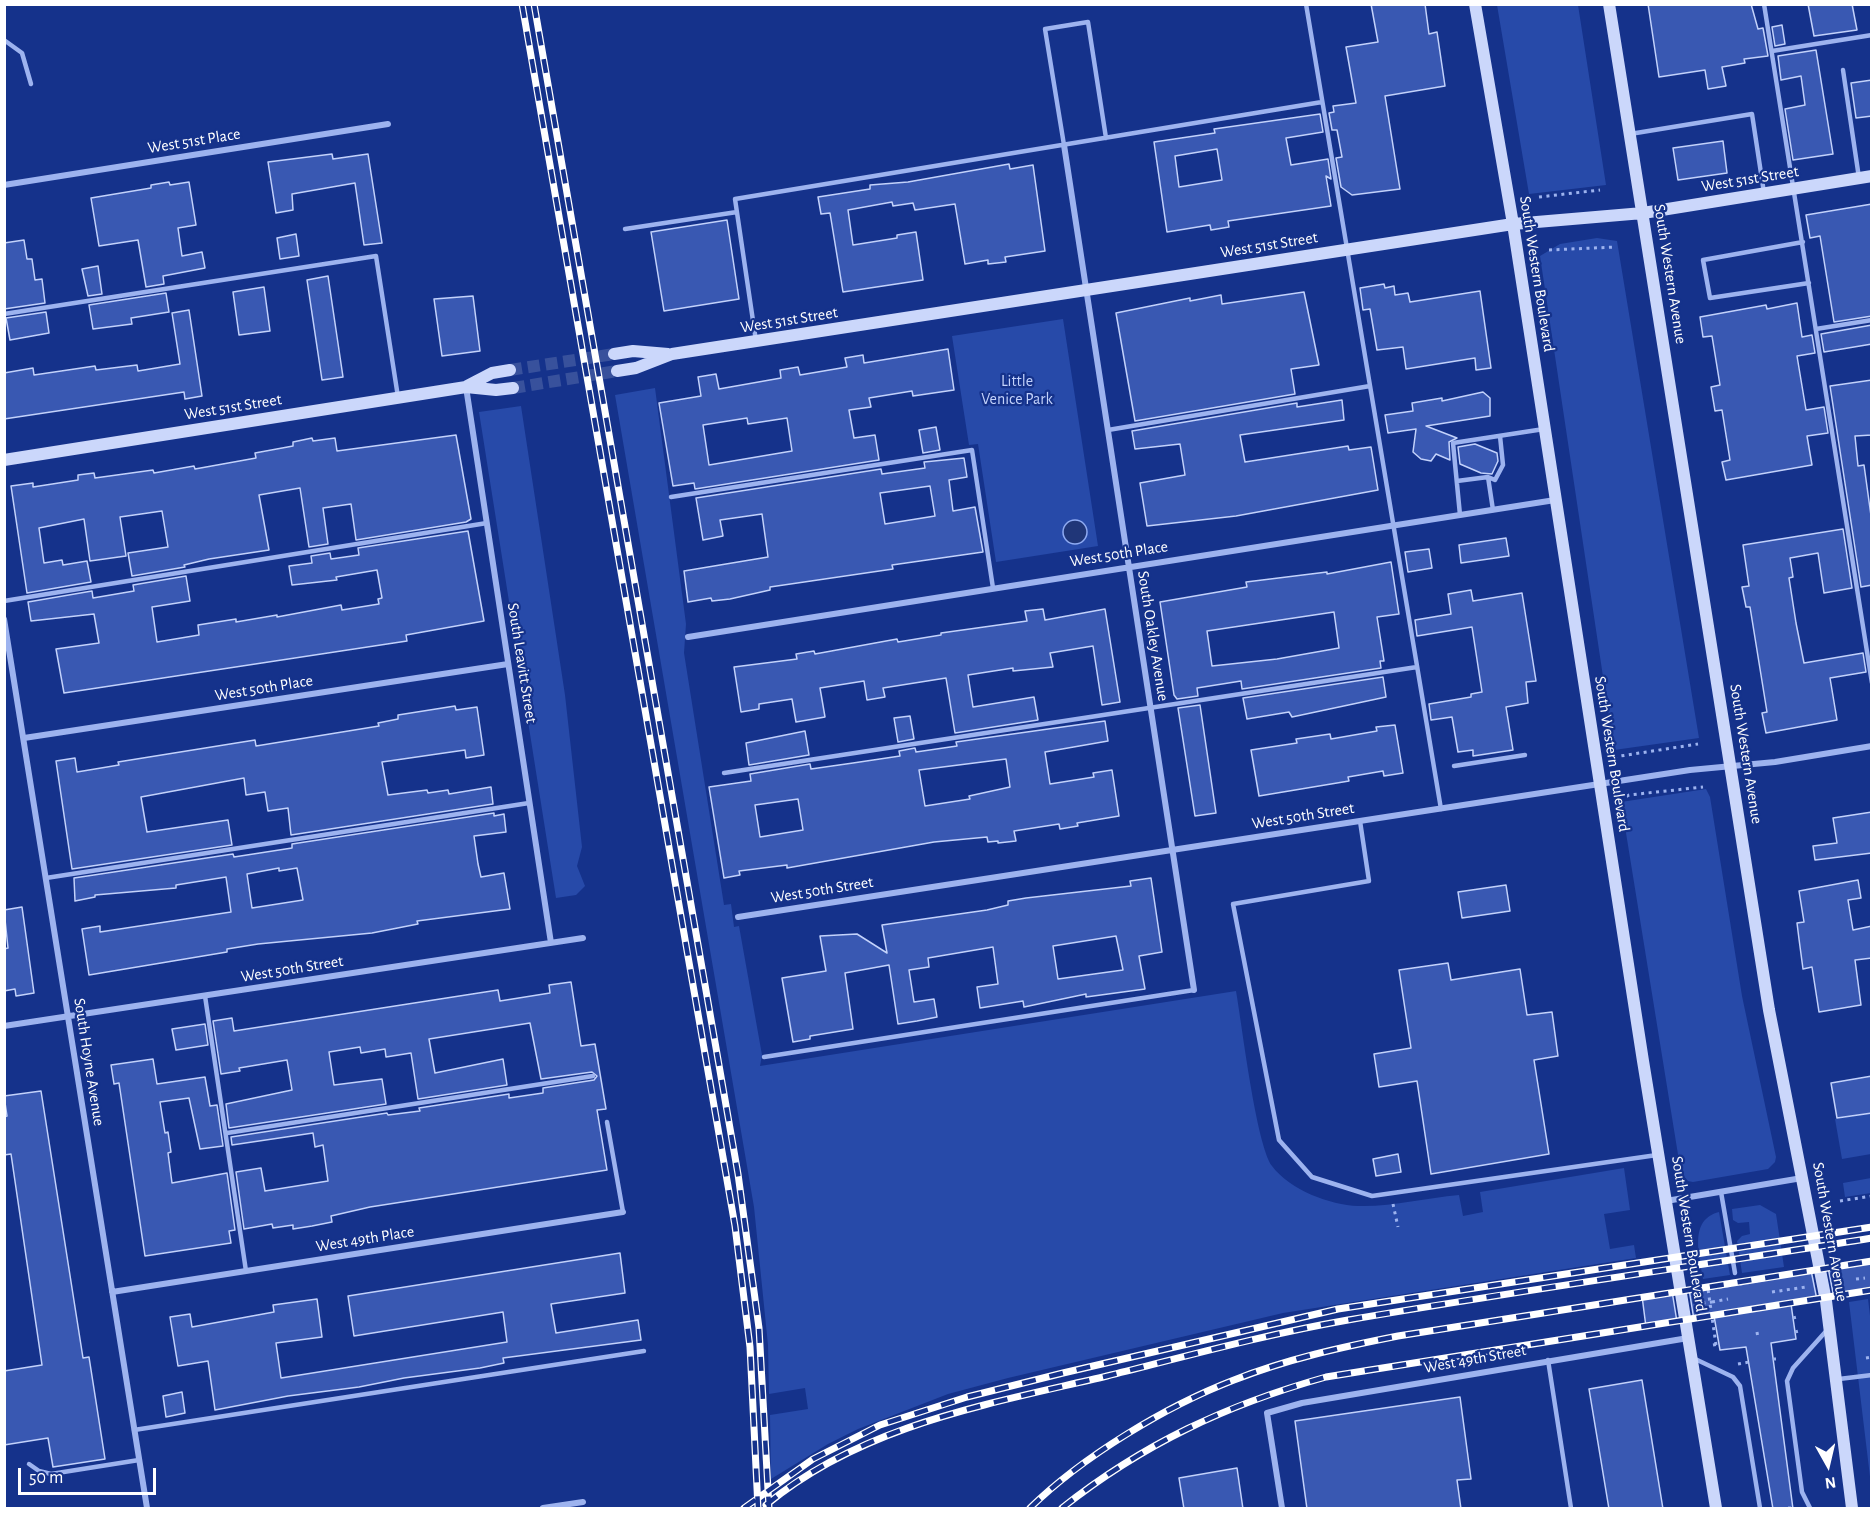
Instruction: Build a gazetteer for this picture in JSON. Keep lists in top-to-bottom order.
{
  "streets": {
    "street": [
      "West 51st Place",
      "West 51st Street",
      "South Western Boulevard",
      "South Western Avenue",
      "West 50th Place",
      "South Oakley Avenue",
      "South Leavitt Street",
      "West 50th Street",
      "South Hoyne Avenue",
      "West 49th Place",
      "West 49th Street"
    ]
  },
  "crossings": [
    ["West 51st Street", "South Western Boulevard"],
    ["West 51st Street", "South Western Avenue"],
    ["West 51st Street", "South Oakley Avenue"],
    ["West 51st Street", "South Leavitt Street"],
    ["South Western Boulevard", "West 50th Place"],
    ["South Western Boulevard", "West 50th Street"],
    ["South Western Boulevard", "West 49th Street"],
    ["South Western Avenue", "West 50th Street"],
    ["West 50th Place", "South Oakley Avenue"],
    ["West 50th Place", "South Leavitt Street"],
    ["West 50th Place", "South Hoyne Avenue"],
    ["South Oakley Avenue", "West 50th Street"],
    ["South Leavitt Street", "West 50th Street"],
    ["West 50th Street", "South Hoyne Avenue"],
    ["South Hoyne Avenue", "West 49th Place"]
  ],
  "parks": ["Little Venice Park"],
  "scale_bar": "50 m",
  "north": "bottom"
}
